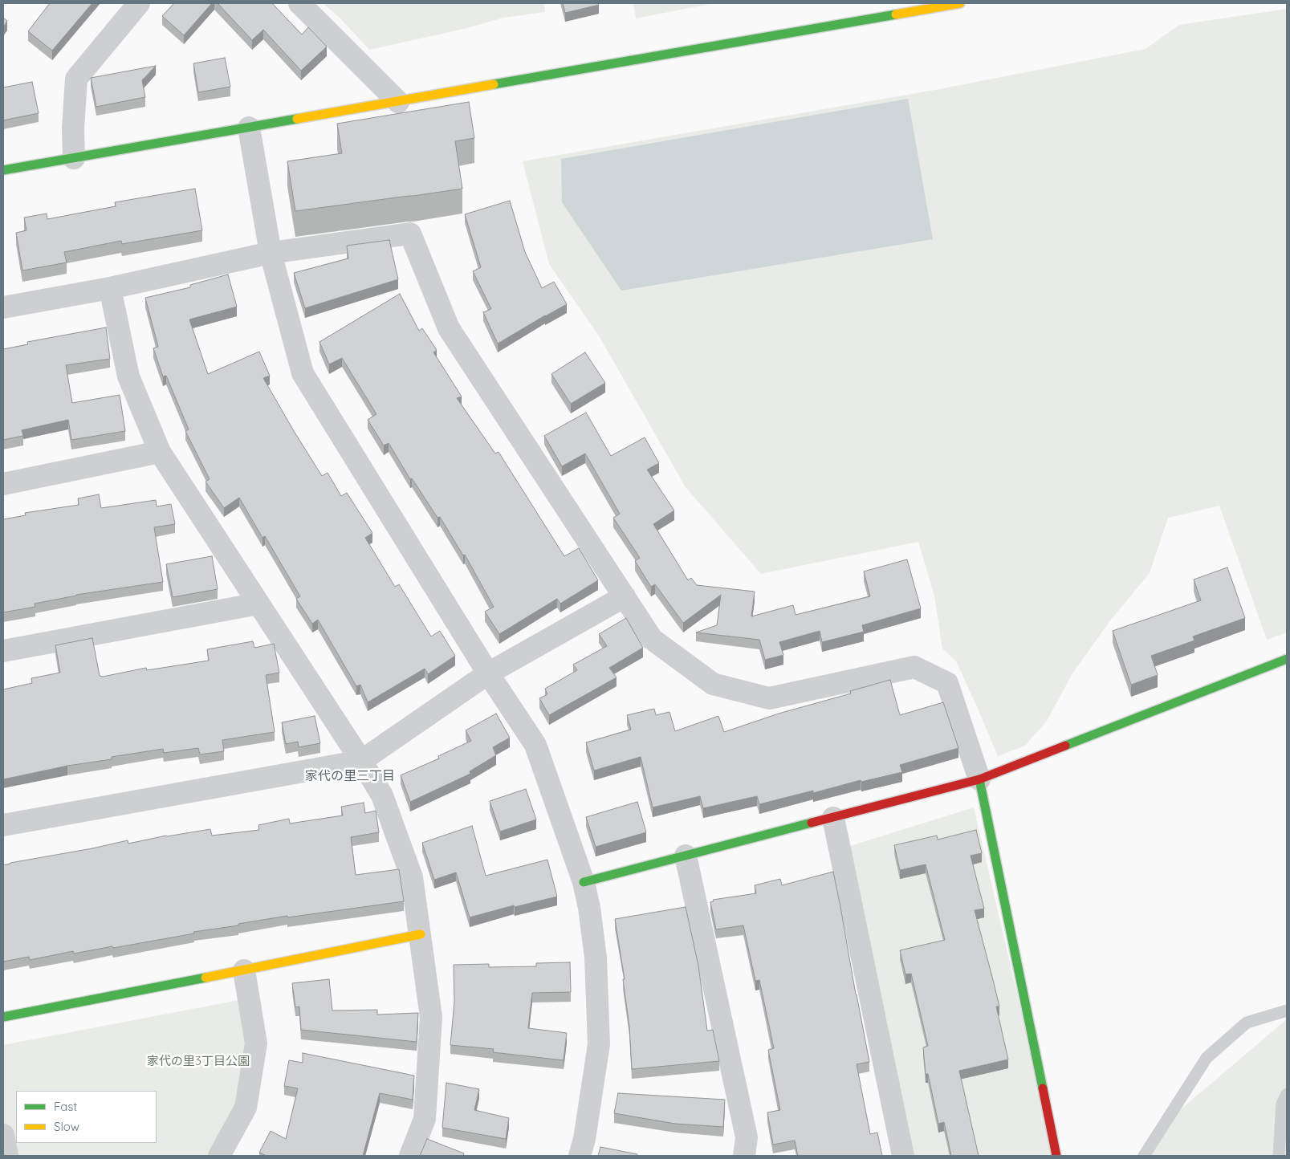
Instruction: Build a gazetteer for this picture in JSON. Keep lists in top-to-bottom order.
{
  "districts": ["家代の里三丁目"],
  "parks": ["家代の里3丁目公園"],
  "legend": ["Fast", "Slow"]
}
